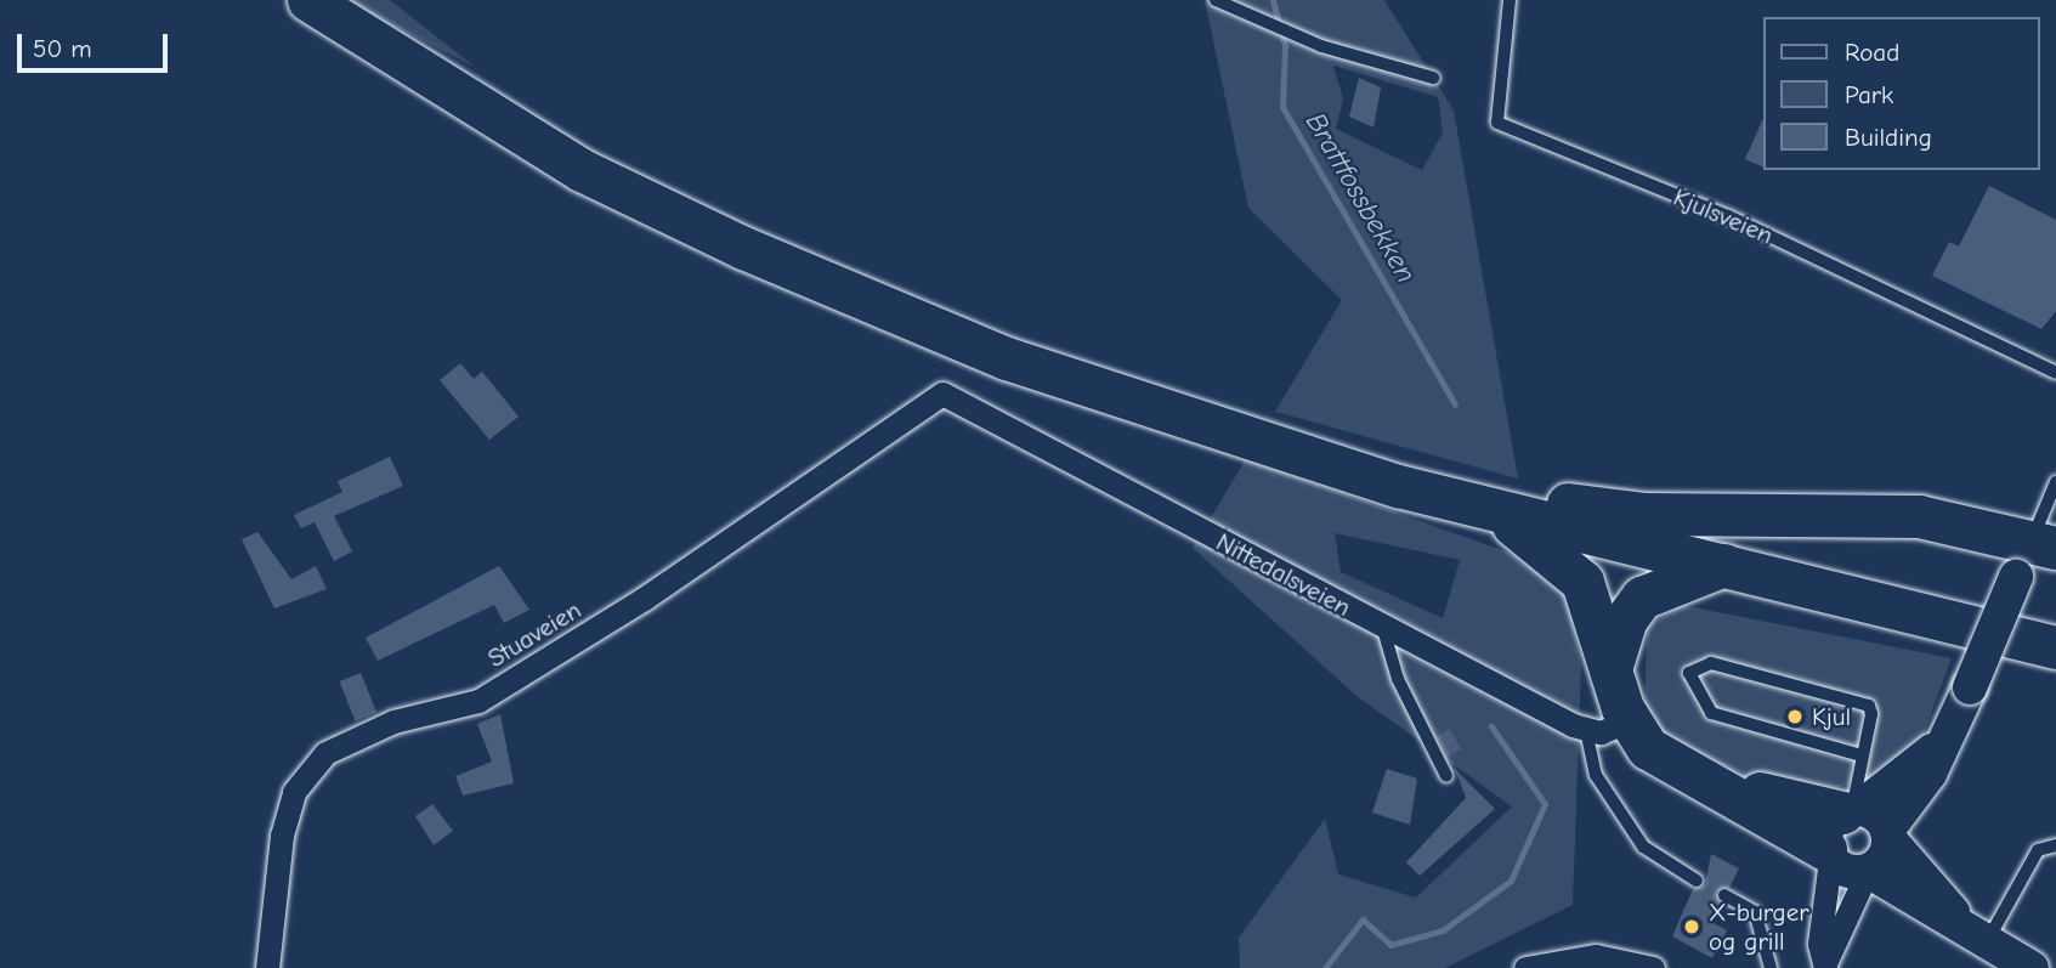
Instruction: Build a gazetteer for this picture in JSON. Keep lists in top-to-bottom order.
{
  "streets": {
    "street": ["Nittedalsveien", "Stuaveien"],
    "lane": ["Kjulsveien"]
  },
  "crossings": [
    ["Nittedalsveien", "Stuaveien"]
  ],
  "water": ["Brattfossbekken"],
  "places": ["Kjul", "X-burger og grill"],
  "legend": ["Road", "Park", "Building"],
  "scale_bar": "50 m"
}
